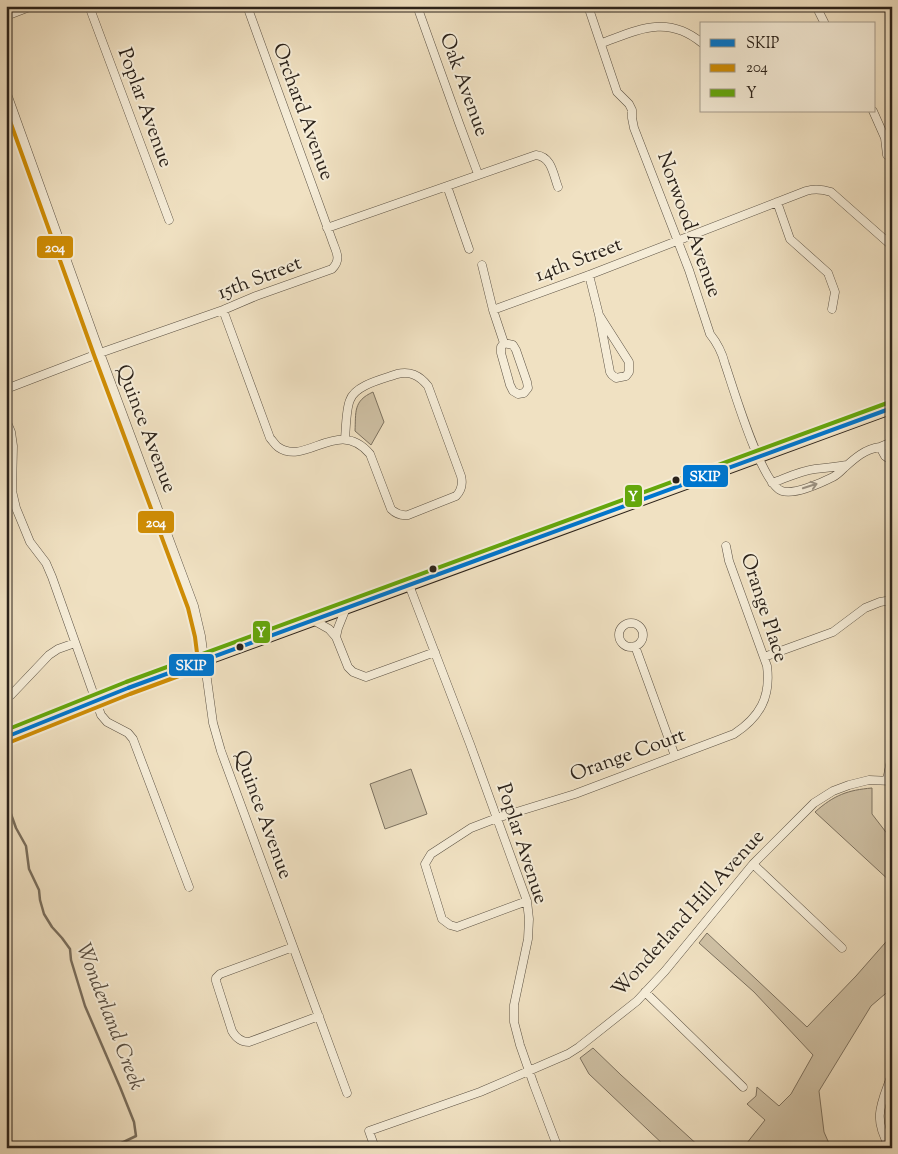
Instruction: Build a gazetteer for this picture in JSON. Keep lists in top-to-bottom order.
{
  "streets": {
    "street": [
      "Oak Avenue",
      "Poplar Avenue",
      "Orchard Avenue",
      "Norwood Avenue",
      "14th Street",
      "15th Street",
      "Quince Avenue",
      "Orange Place",
      "Orange Court",
      "Wonderland Hill Avenue"
    ]
  },
  "crossings": [
    ["Poplar Avenue", "Orange Court"],
    ["Poplar Avenue", "Wonderland Hill Avenue"],
    ["Orchard Avenue", "15th Street"],
    ["Norwood Avenue", "14th Street"],
    ["15th Street", "Quince Avenue"],
    ["Orange Place", "Orange Court"]
  ],
  "water": ["Wonderland Creek"],
  "lines": ["transit line 204", "transit line Y", "transit line SKIP"],
  "legend": ["SKIP", "204", "Y"]
}
